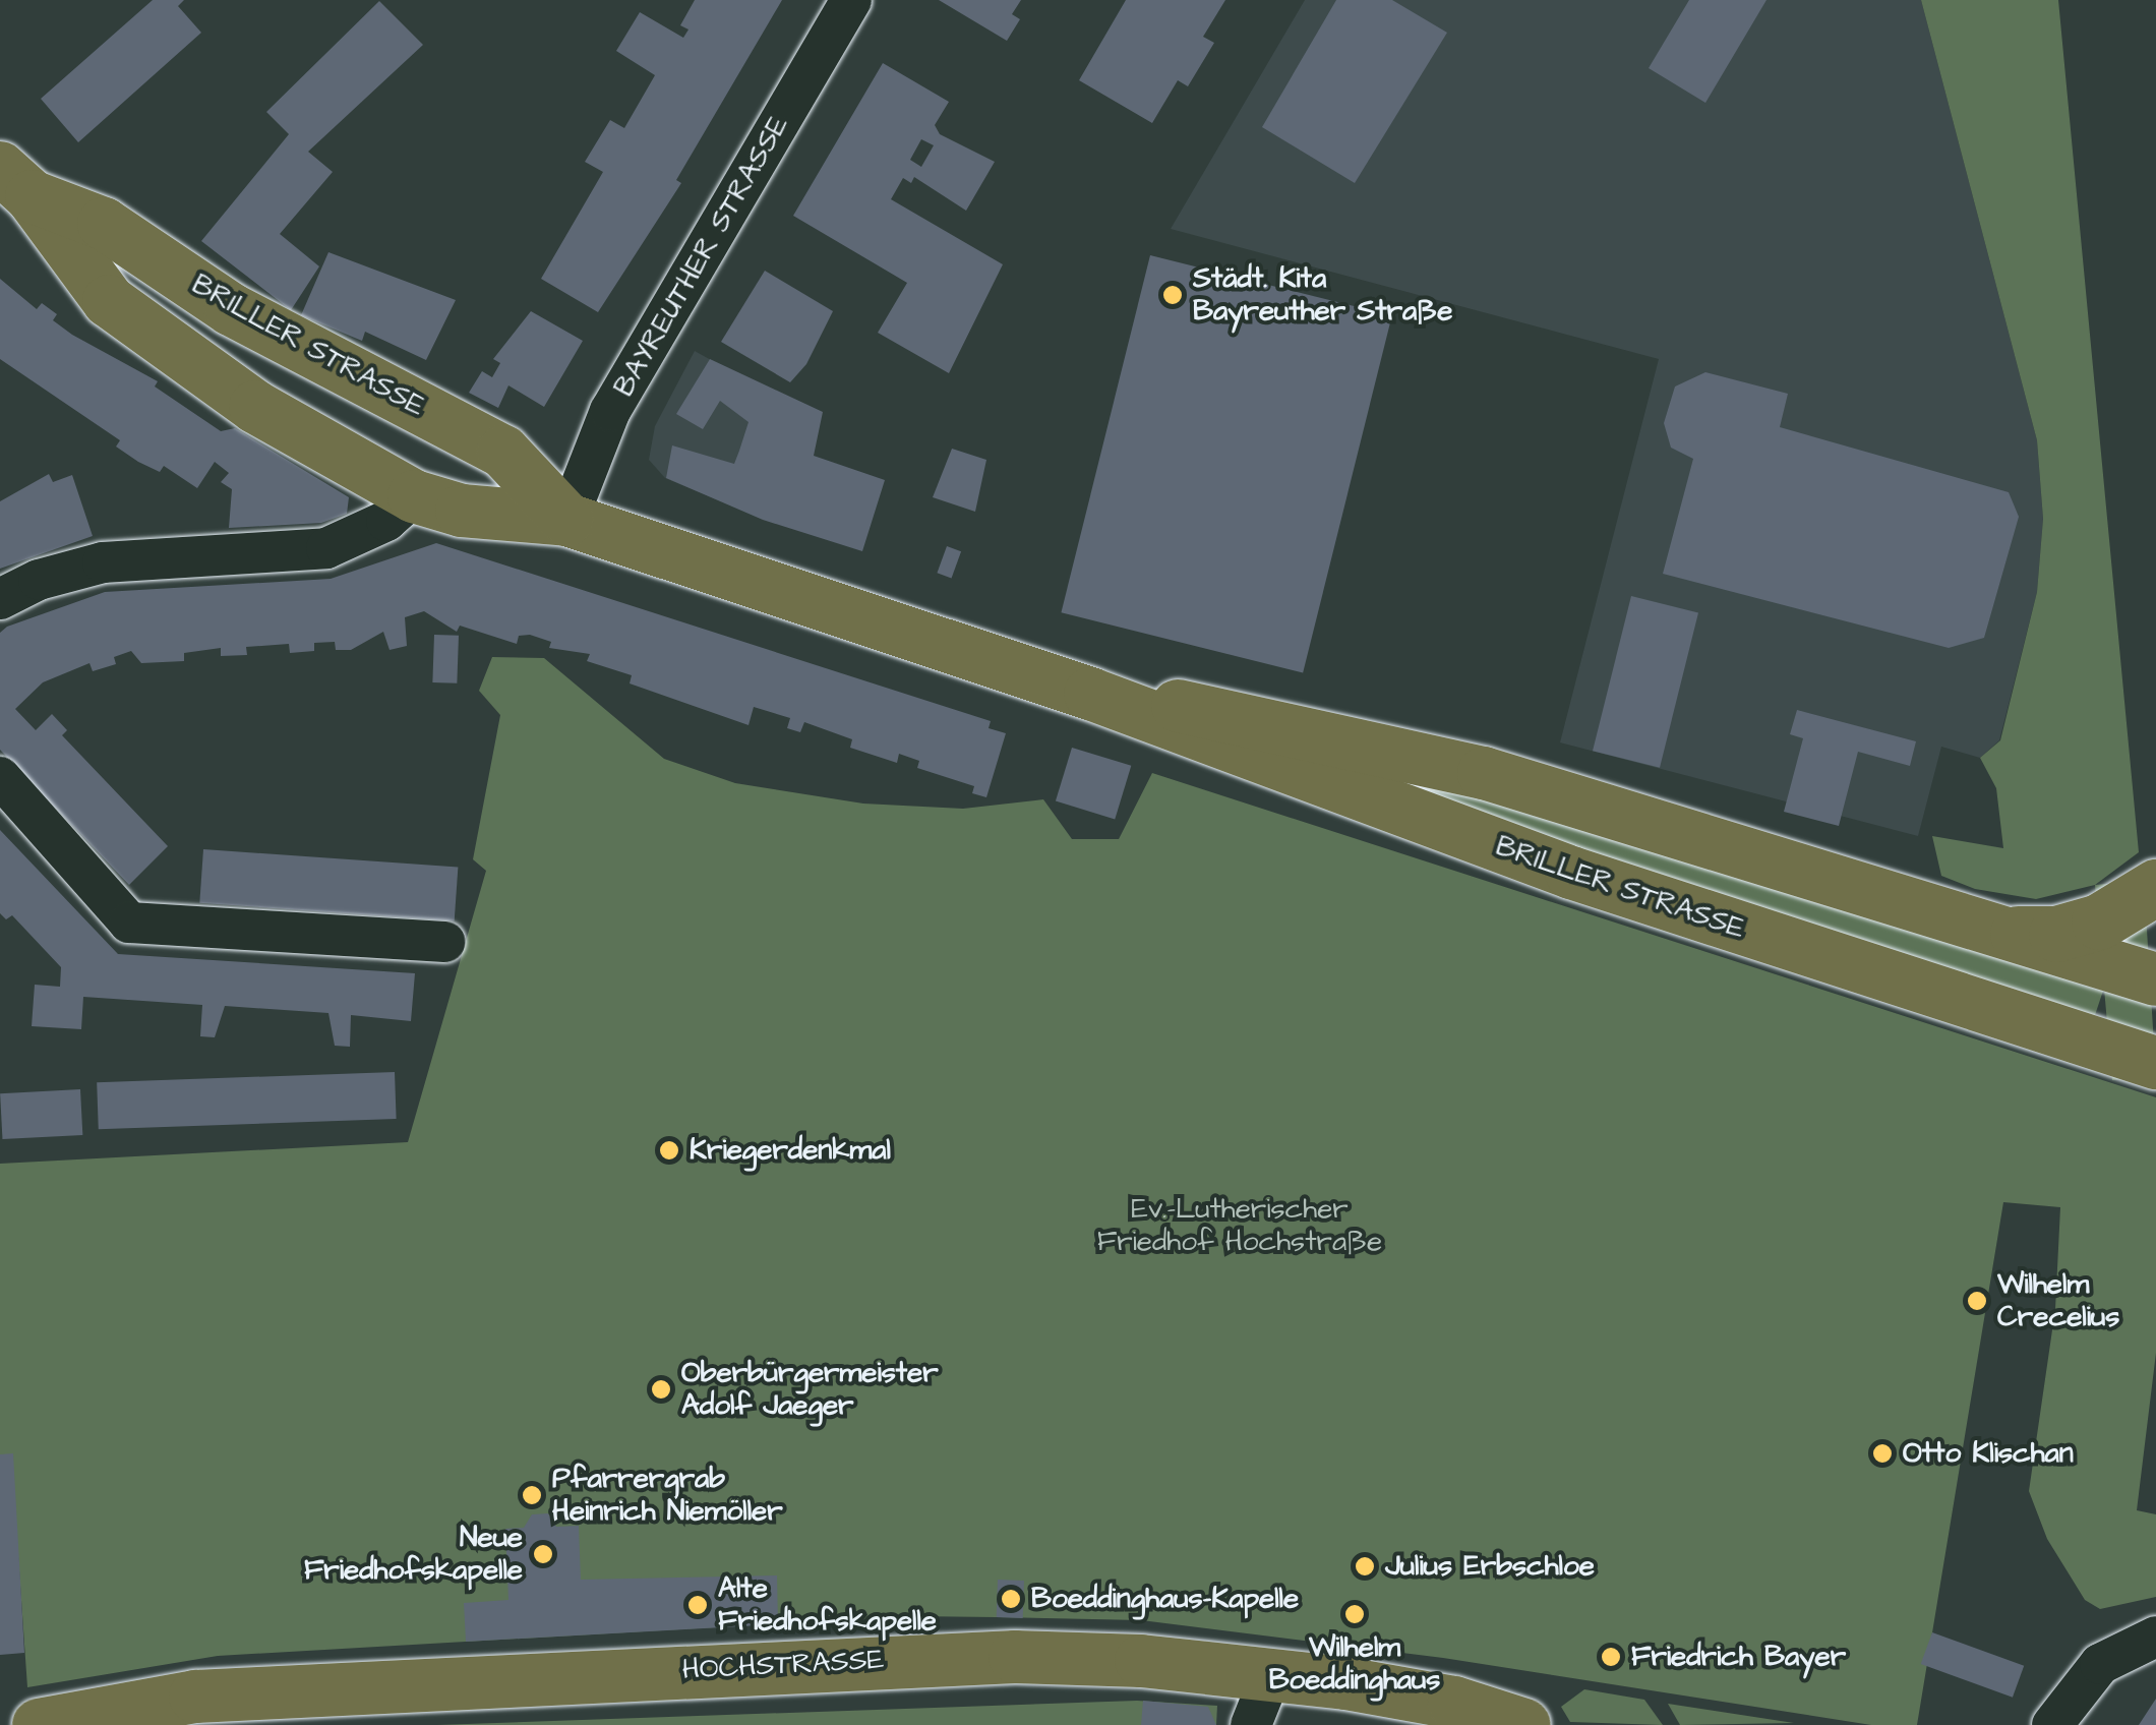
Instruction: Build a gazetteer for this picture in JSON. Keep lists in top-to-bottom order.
{
  "streets": {
    "main road": ["BRILLER STRASSE", "HOCHSTRASSE"],
    "street": ["BAYREUTHER STRASSE"]
  },
  "crossings": [
    ["BAYREUTHER STRASSE", "BRILLER STRASSE"]
  ],
  "parks": ["Ev.-Lutherischer Friedhof Hochstraße"],
  "places": [
    "Städt. Kita Bayreuther Straße",
    "Kriegerdenkmal",
    "Wilhelm Crecelius",
    "Oberbürgermeister Adolf Jaeger",
    "Otto Klischan",
    "Pfarrergrab Heinrich Niemöller",
    "Neue Friedhofskapelle",
    "Julius Erbschloe",
    "Boeddinghaus-Kapelle",
    "Alte Friedhofskapelle",
    "Wilhelm Boeddinghaus",
    "Friedrich Bayer"
  ]
}
